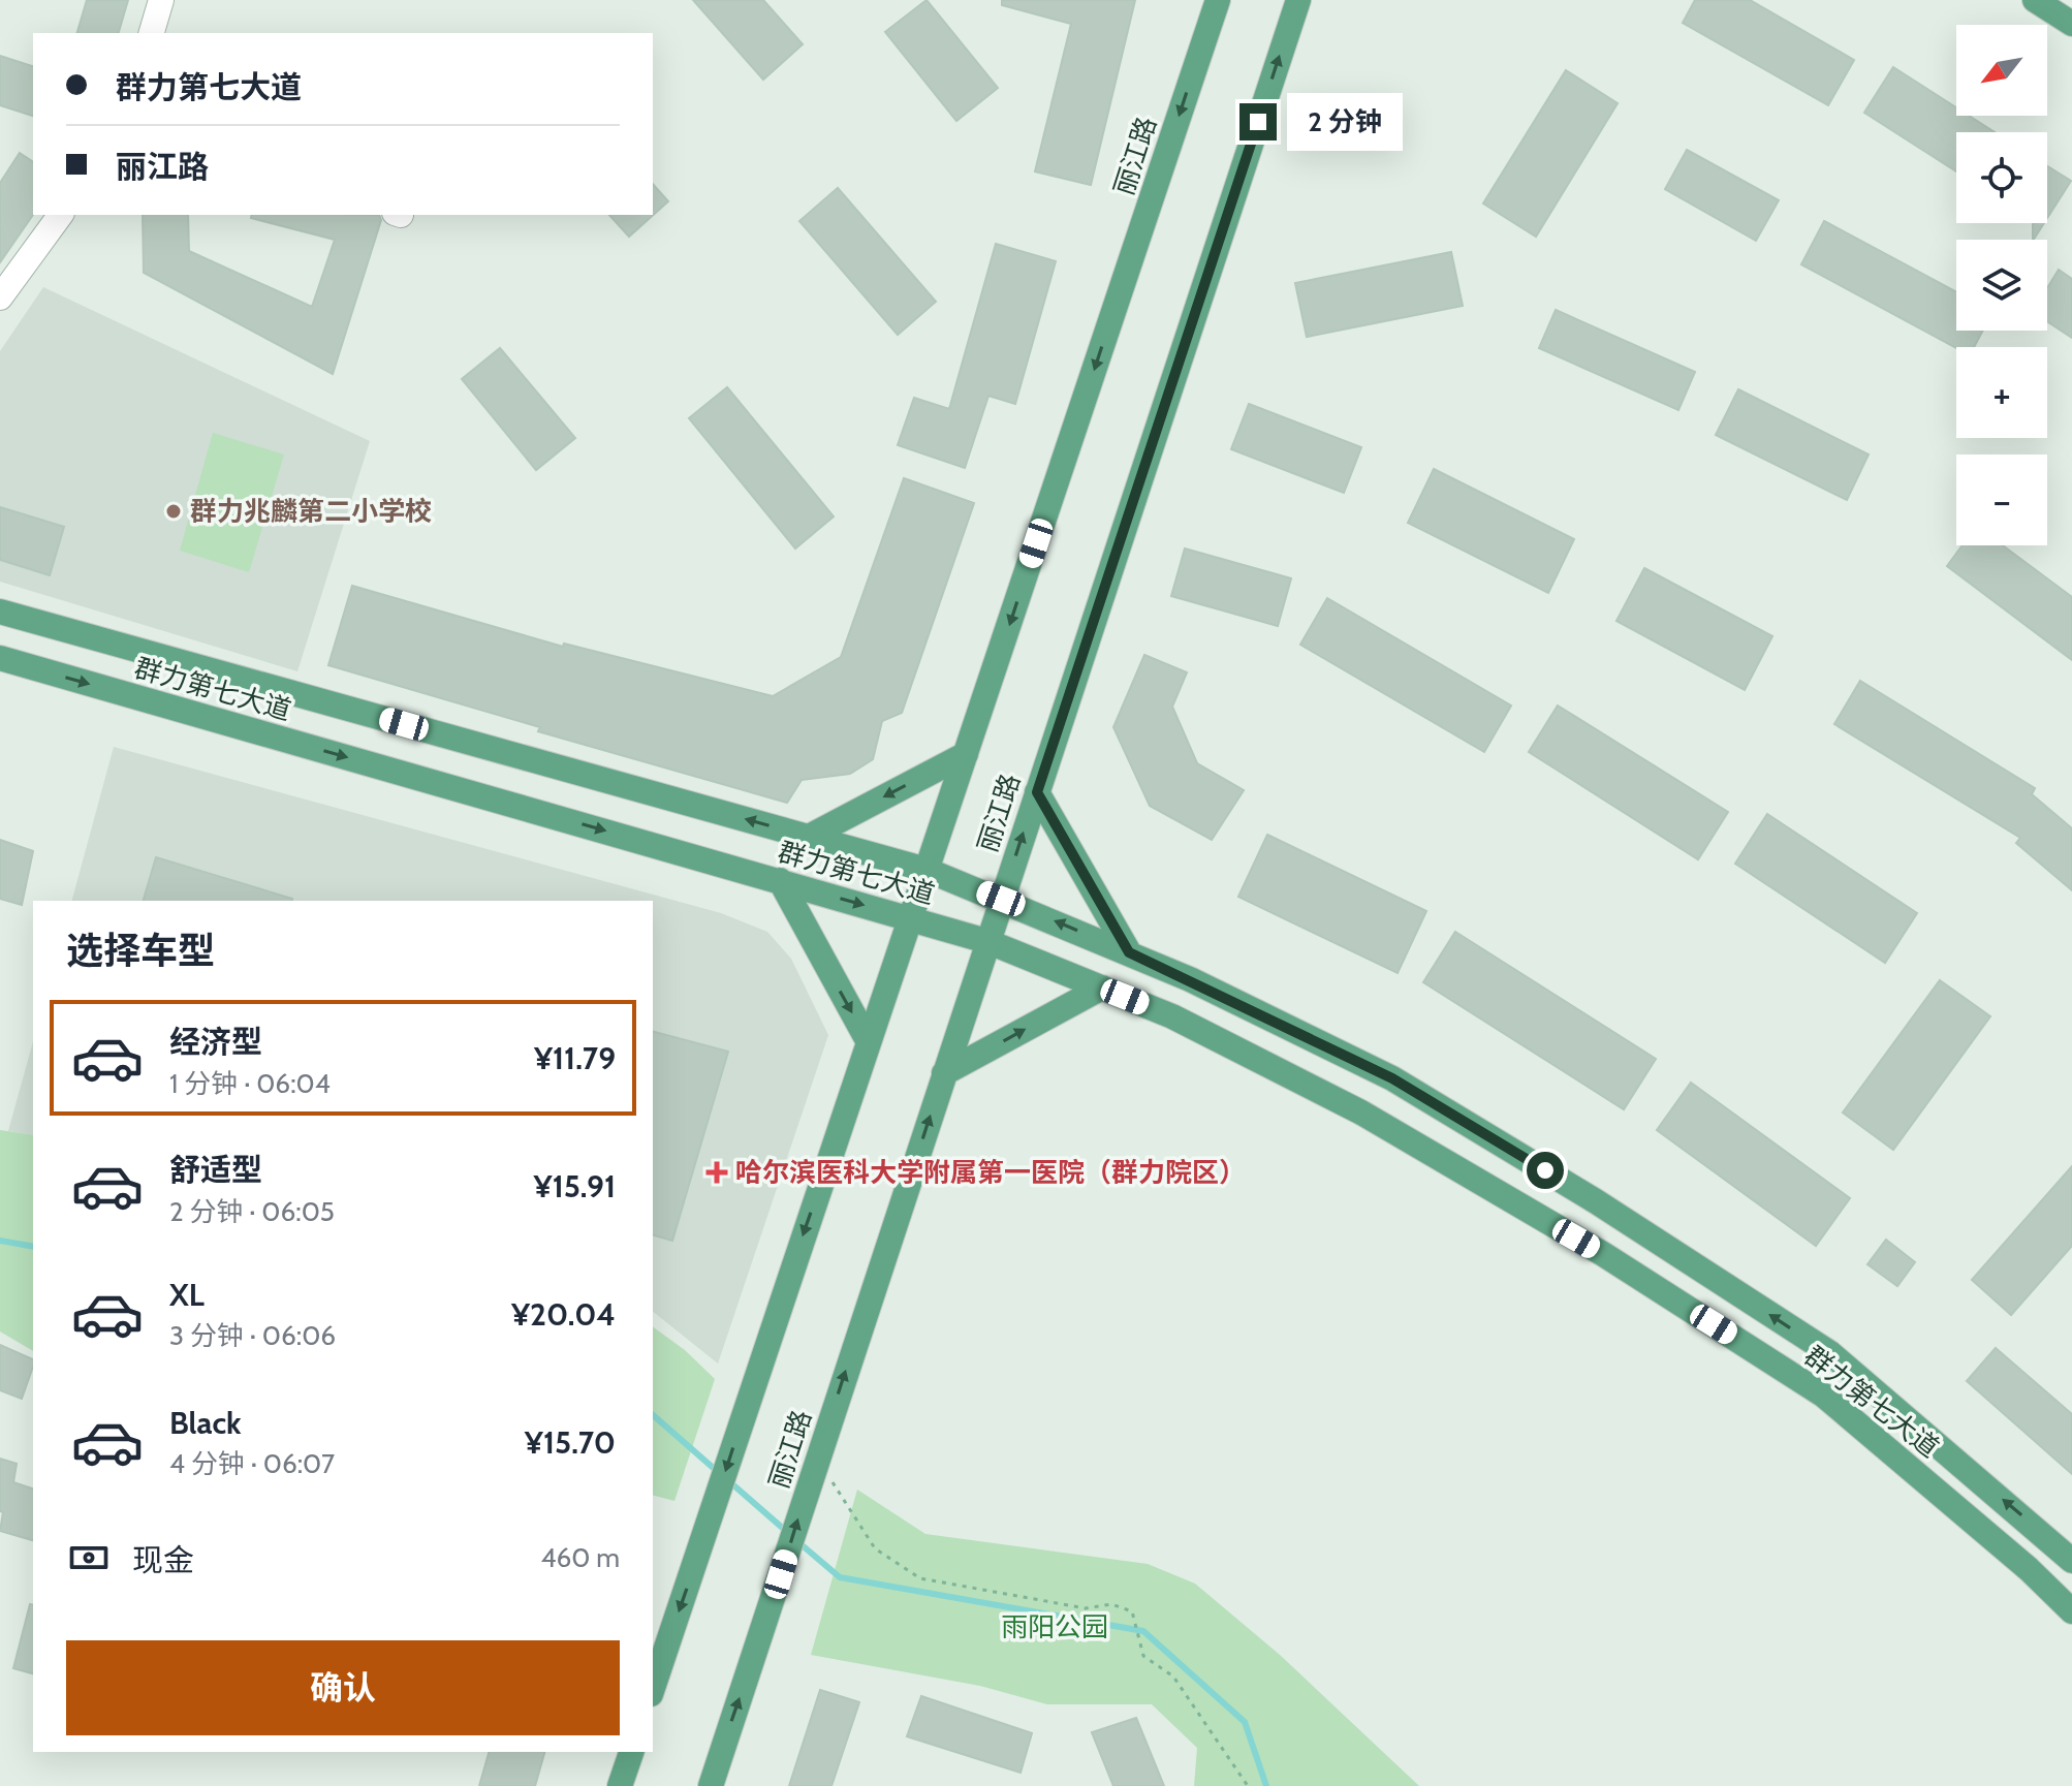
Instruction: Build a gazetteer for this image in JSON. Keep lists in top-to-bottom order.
{
  "streets": {
    "main road": ["丽江路", "群力第七大道"]
  },
  "crossings": [
    ["丽江路", "群力第七大道"]
  ],
  "parks": ["雨阳公园"],
  "places": {
    "other": ["群力兆麟第二小学校"],
    "health": ["哈尔滨医科大学附属第一医院（群力院区）"]
  },
  "north": "bottom left",
  "page": {
    "map_buttons": ["+", "−"],
    "banner": ["群力第七大道", "丽江路"],
    "bubble": "2 分钟",
    "heading": "选择车型",
    "list": [
      {
        "name": "经济型",
        "note": "1 分钟 · 06:04",
        "value": "¥11.79"
      },
      {
        "name": "舒适型",
        "note": "2 分钟 · 06:05",
        "value": "¥15.91"
      },
      {
        "name": "XL",
        "note": "3 分钟 · 06:06",
        "value": "¥20.04"
      },
      {
        "name": "Black",
        "note": "4 分钟 · 06:07",
        "value": "¥15.70"
      }
    ],
    "pay": ["现金", "460 m"],
    "buttons": "确认"
  }
}
